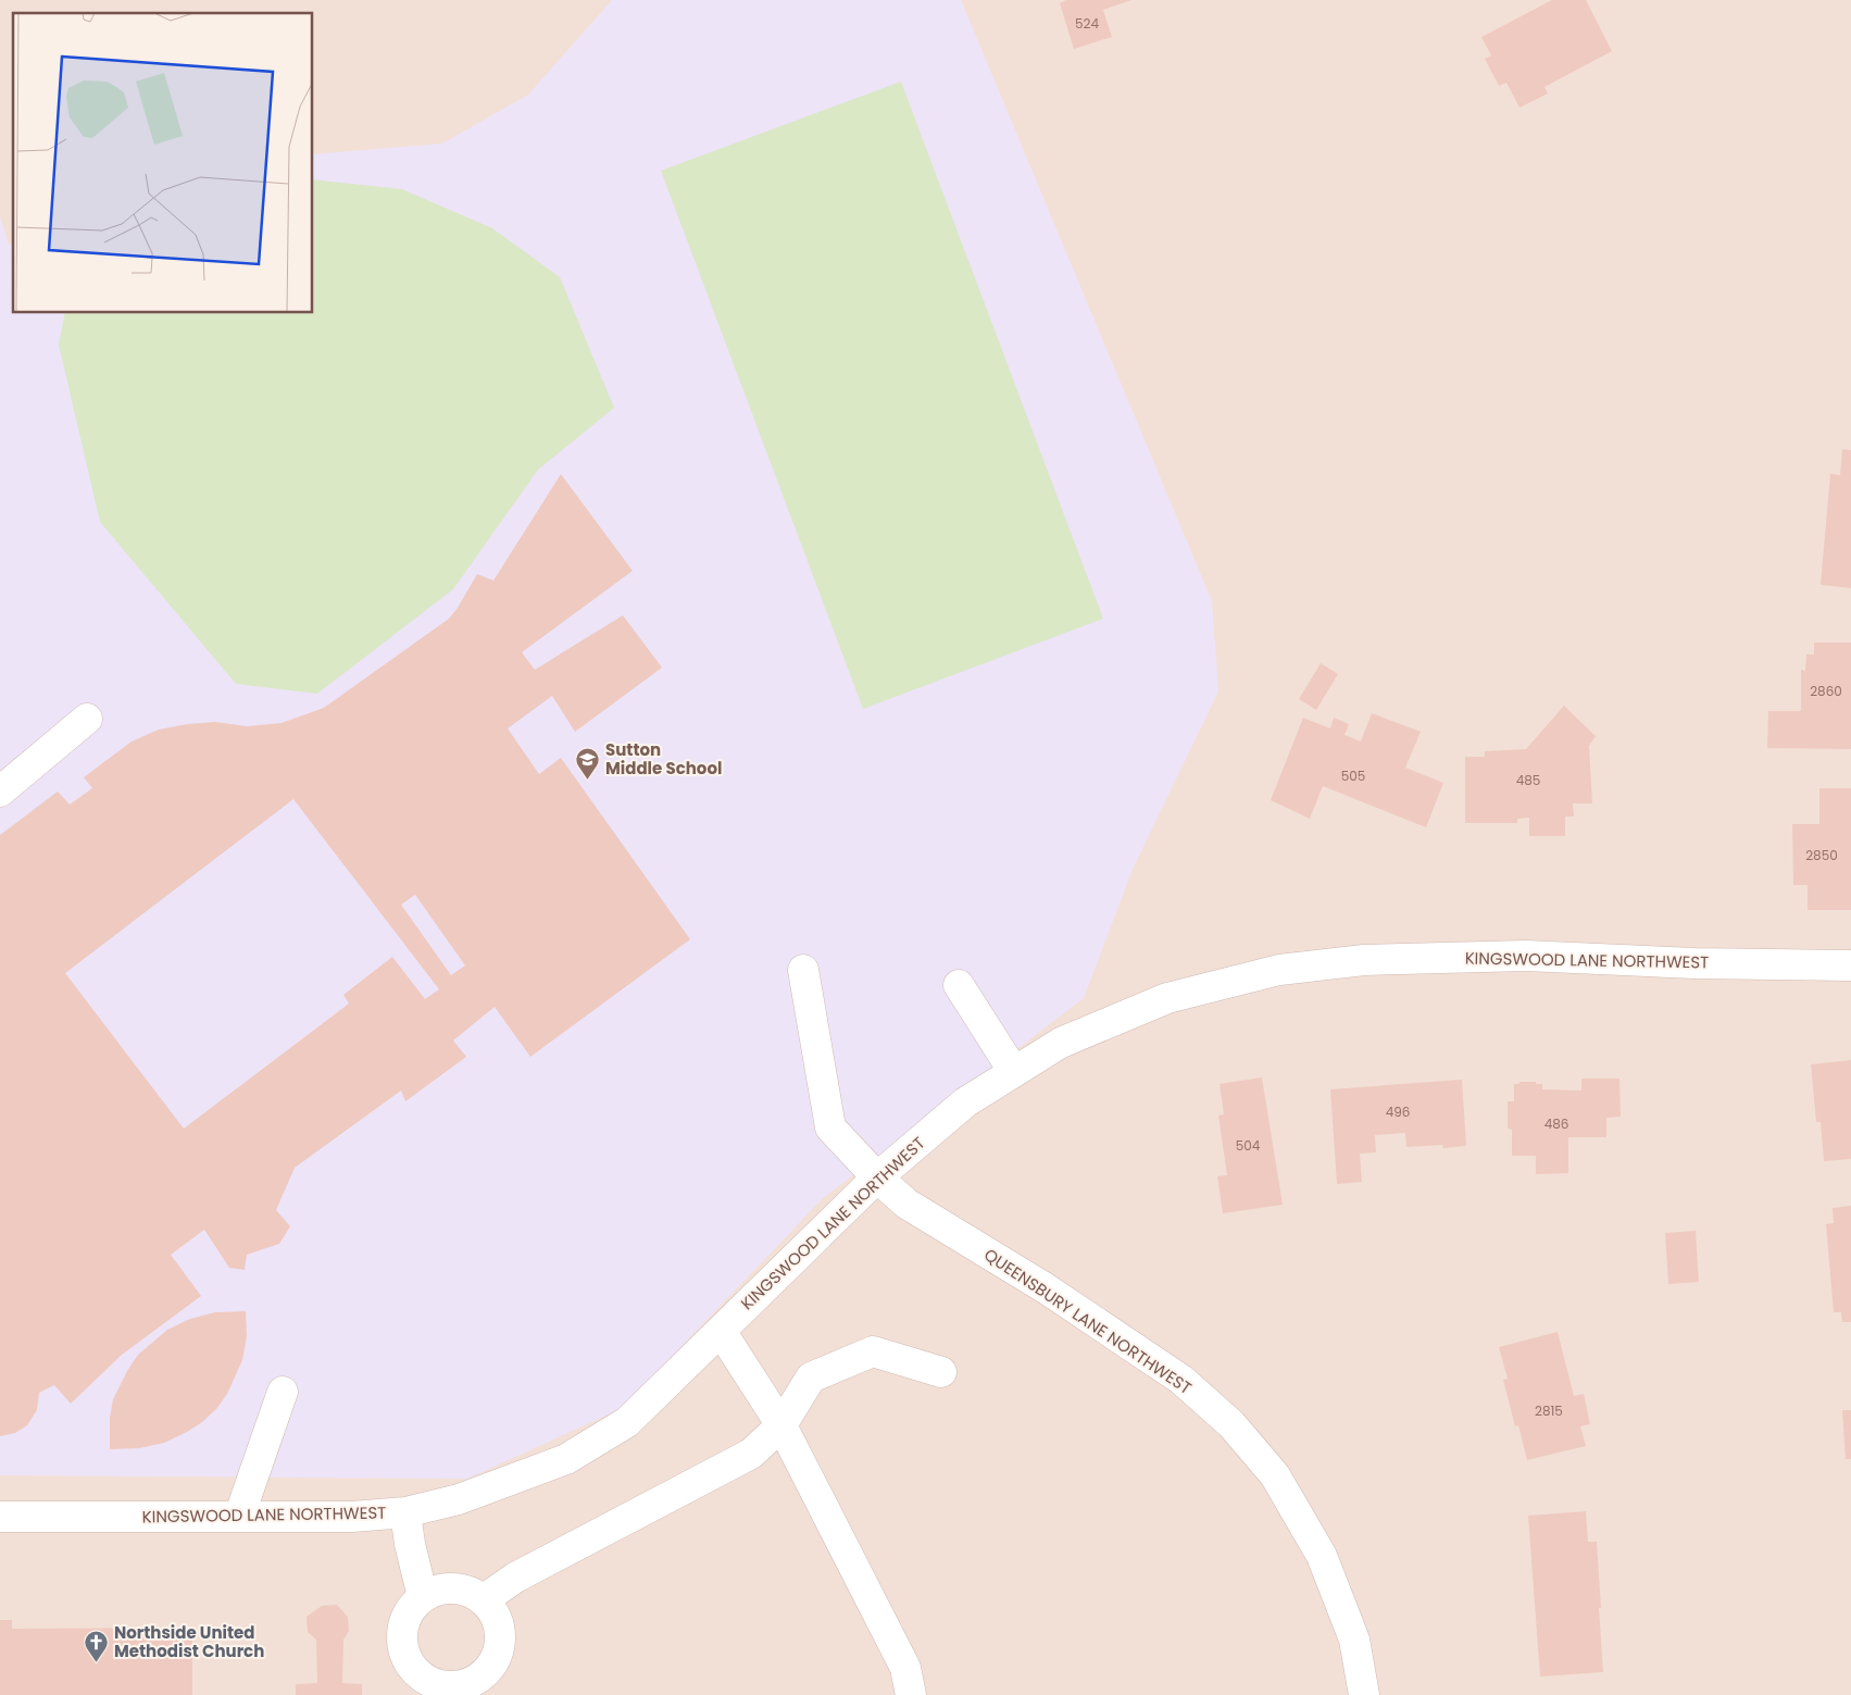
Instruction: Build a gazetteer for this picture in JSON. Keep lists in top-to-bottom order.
{
  "streets": {
    "street": ["KINGSWOOD LANE NORTHWEST", "QUEENSBURY LANE NORTHWEST"]
  },
  "crossings": [
    ["KINGSWOOD LANE NORTHWEST", "QUEENSBURY LANE NORTHWEST"]
  ],
  "places": {
    "school or university": ["Sutton Middle School"],
    "church": ["Northside United Methodist Church"]
  },
  "house_numbers": [
    "524",
    "2860",
    "505",
    "485",
    "2850",
    "496",
    "486",
    "504",
    "2815"
  ]
}
